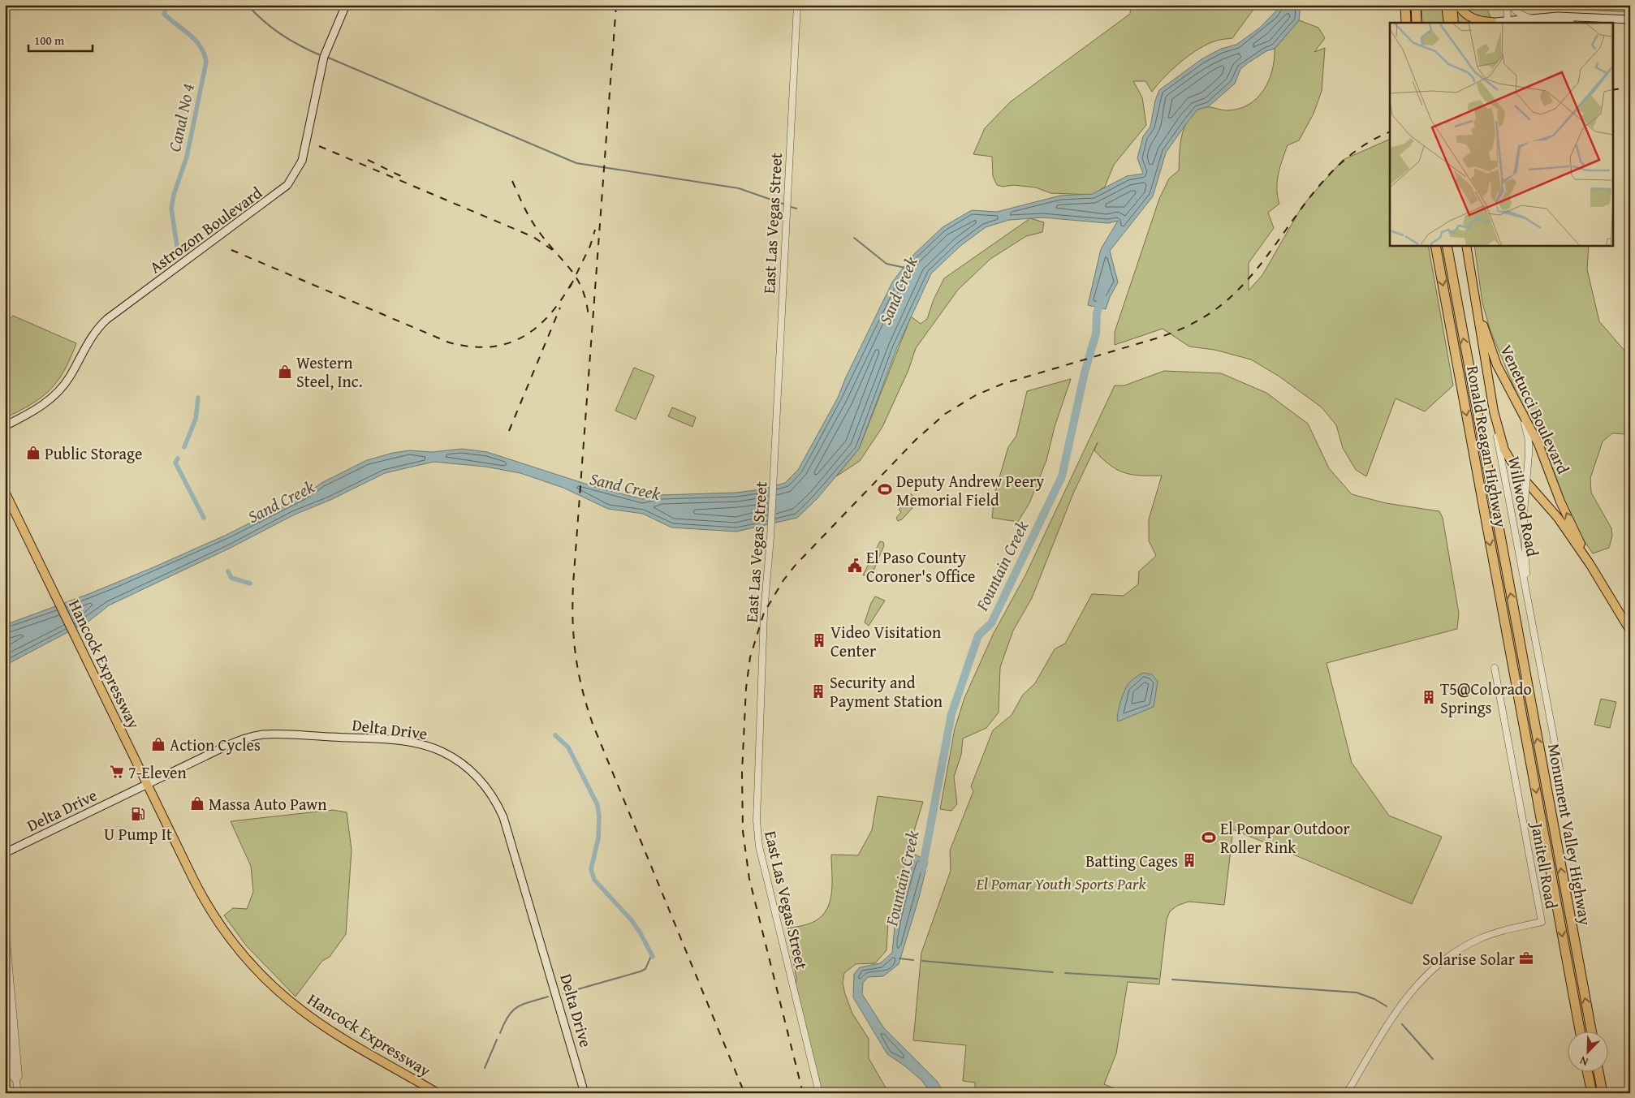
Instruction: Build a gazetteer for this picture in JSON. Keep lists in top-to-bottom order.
{
  "streets": {
    "highway": ["Ronald Reagan Highway", "Monument Valley Highway"],
    "main road": [
      "Astrozon Boulevard",
      "Venetucci Boulevard",
      "Hancock Expressway",
      "Delta Drive"
    ],
    "street": ["East Las Vegas Street", "Willwood Road", "Janitell Road"]
  },
  "crossings": [
    ["Venetucci Boulevard", "Willwood Road"],
    ["Ronald Reagan Highway", "Monument Valley Highway"],
    ["Hancock Expressway", "Delta Drive"]
  ],
  "water": ["Canal No 4", "Sand Creek", "Fountain Creek"],
  "parks": ["El Pomar Youth Sports Park"],
  "places": {
    "shop": [
      "Western Steel, Inc.",
      "Public Storage",
      "Action Cycles",
      "Massa Auto Pawn"
    ],
    "sports": ["Deputy Andrew Peery Memorial Field", "El Pompar Outdoor Roller Rink"],
    "public building": ["El Paso County Coroner's Office"],
    "building": [
      "Video Visitation Center",
      "Security and Payment Station",
      "T5@Colorado Springs",
      "Batting Cages"
    ],
    "supermarket": ["7-Eleven"],
    "fuel station": ["U Pump It"],
    "office": ["Solarise Solar"]
  },
  "scale_bar": "100 m",
  "north": "bottom left"
}
